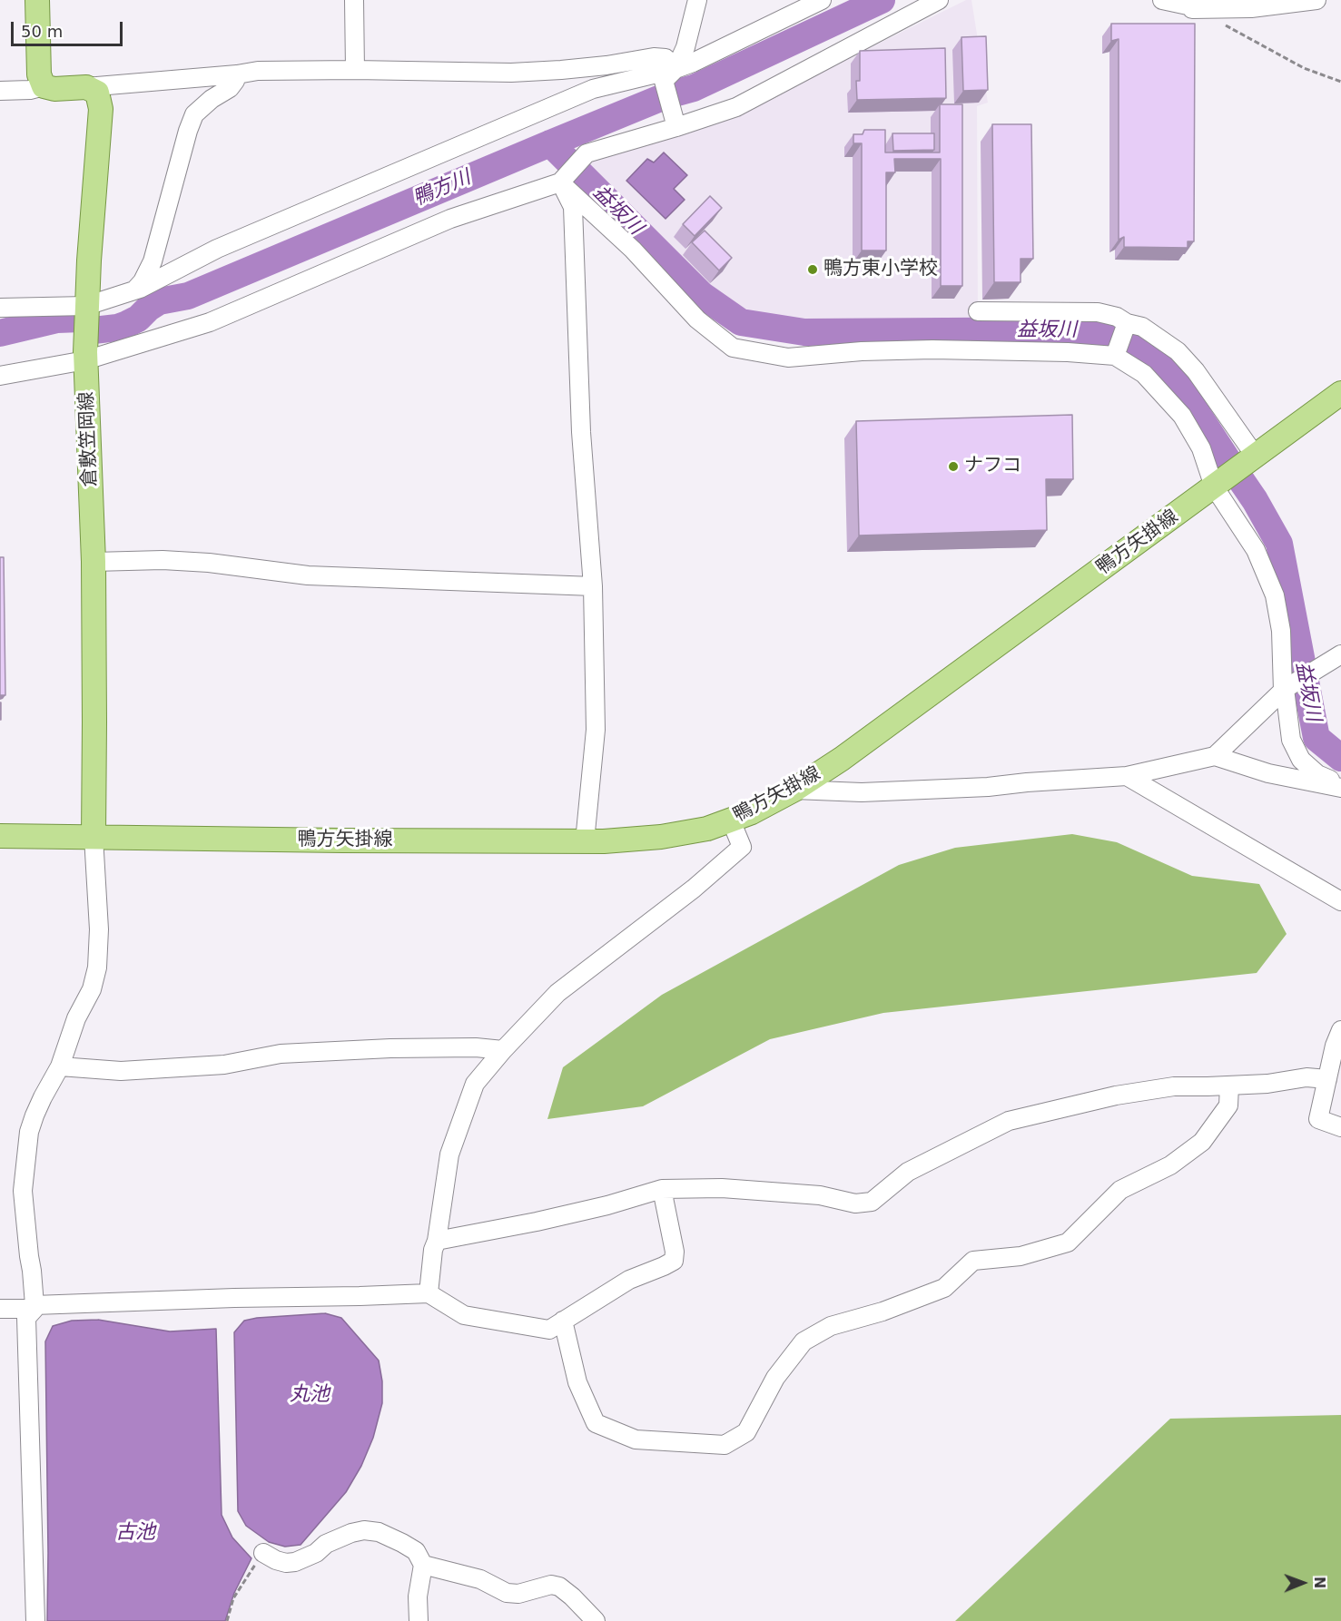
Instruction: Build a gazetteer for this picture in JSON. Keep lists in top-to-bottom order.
{
  "streets": {
    "main road": ["倉敷笠岡線", "鴨方矢掛線"]
  },
  "crossings": [
    ["倉敷笠岡線", "鴨方矢掛線"]
  ],
  "water": [
    "鴨方川",
    "益坂川",
    "丸池",
    "古池"
  ],
  "places": ["鴨方東小学校", "ナフコ"],
  "scale_bar": "50 m",
  "north": "right"
}
